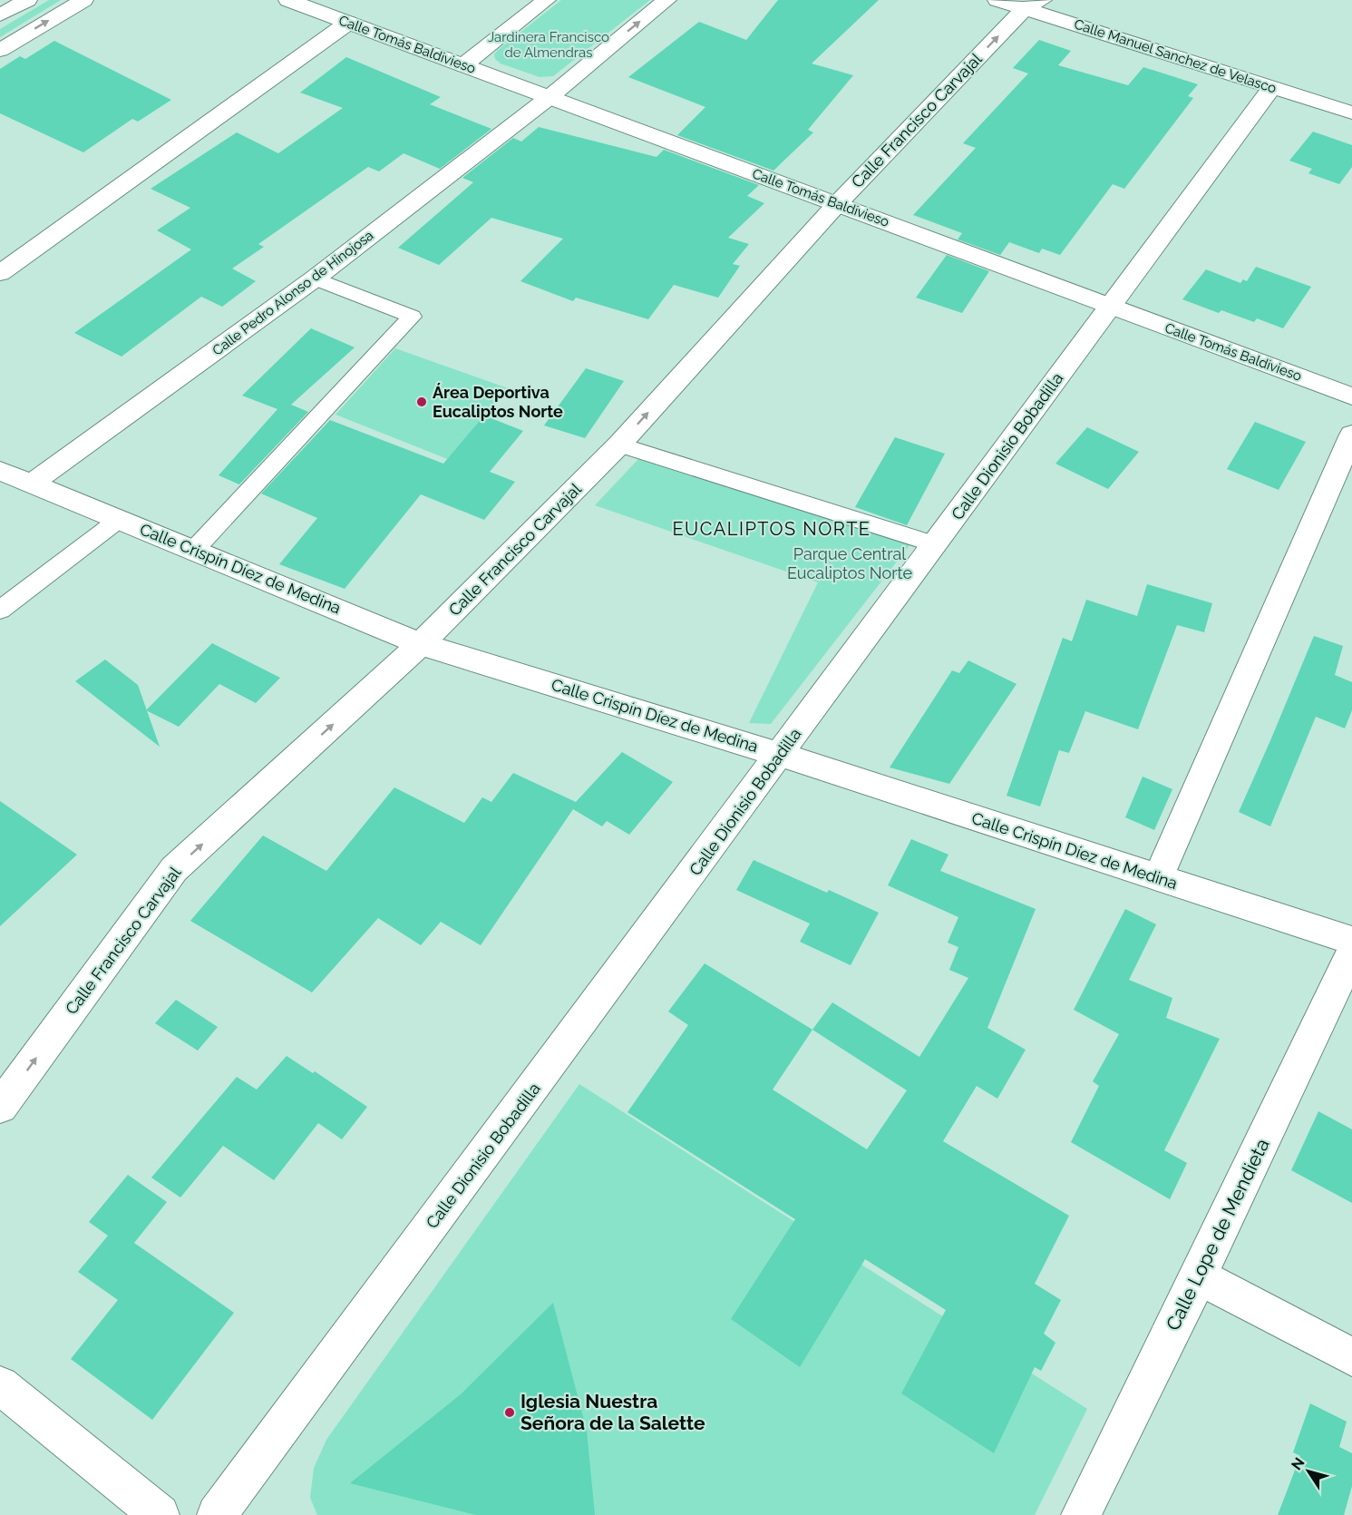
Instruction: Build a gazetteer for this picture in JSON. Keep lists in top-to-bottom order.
{
  "streets": {
    "street": [
      "Calle Tomás Baldivieso",
      "Calle Manuel Sanchez de Velasco",
      "Calle Francisco Carvajal",
      "Calle Pedro Alonso de Hinojosa",
      "Calle Dionisio Bobadilla",
      "Calle Crispín Díez de Medina",
      "Calle Lope de Mendieta"
    ]
  },
  "crossings": [
    ["Calle Tomás Baldivieso", "Calle Francisco Carvajal"],
    ["Calle Tomás Baldivieso", "Calle Pedro Alonso de Hinojosa"],
    ["Calle Tomás Baldivieso", "Calle Dionisio Bobadilla"],
    ["Calle Manuel Sanchez de Velasco", "Calle Francisco Carvajal"],
    ["Calle Manuel Sanchez de Velasco", "Calle Dionisio Bobadilla"],
    ["Calle Francisco Carvajal", "Calle Crispín Díez de Medina"],
    ["Calle Pedro Alonso de Hinojosa", "Calle Crispín Díez de Medina"],
    ["Calle Dionisio Bobadilla", "Calle Crispín Díez de Medina"]
  ],
  "one_way": ["Calle Francisco Carvajal"],
  "districts": ["EUCALIPTOS NORTE"],
  "parks": ["Jardinera Francisco de Almendras", "Parque Central Eucaliptos Norte"],
  "places": ["Área Deportiva Eucaliptos Norte", "Iglesia Nuestra Señora de la Salette"],
  "north": "top left"
}
